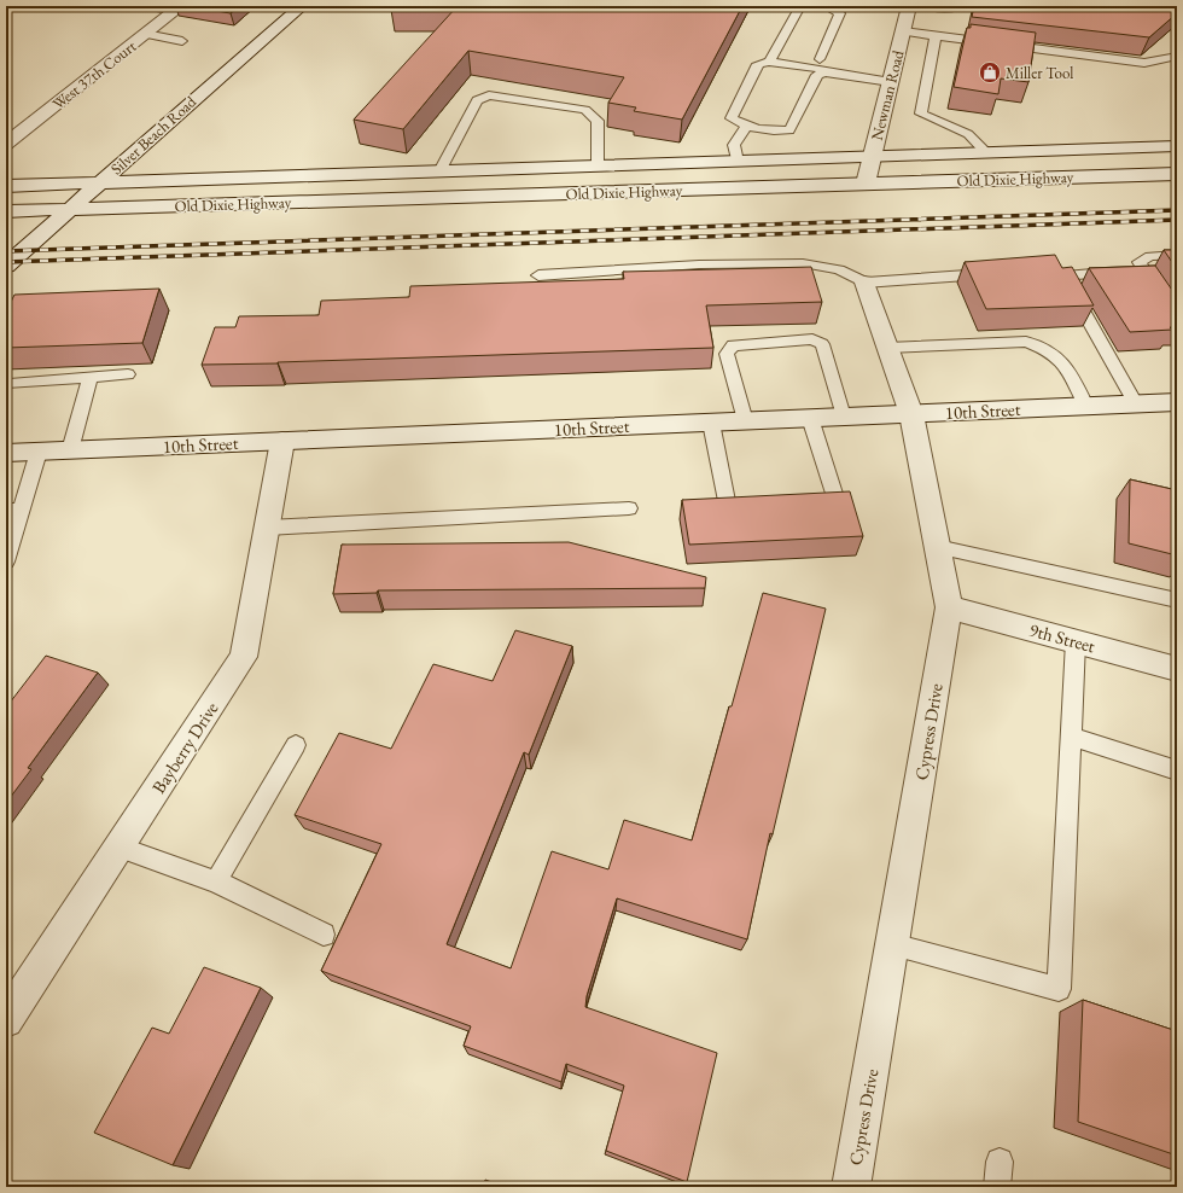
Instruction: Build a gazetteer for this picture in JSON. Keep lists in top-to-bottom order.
{
  "streets": {
    "street": [
      "West 37th Court",
      "Newman Road",
      "Silver Beach Road",
      "Old Dixie Highway",
      "10th Street",
      "9th Street",
      "Cypress Drive",
      "Bayberry Drive"
    ]
  },
  "crossings": [
    ["Newman Road", "Old Dixie Highway"],
    ["Silver Beach Road", "Old Dixie Highway"],
    ["10th Street", "Cypress Drive"],
    ["10th Street", "Bayberry Drive"],
    ["9th Street", "Cypress Drive"]
  ],
  "places": {
    "shop": ["Miller Tool"]
  }
}
